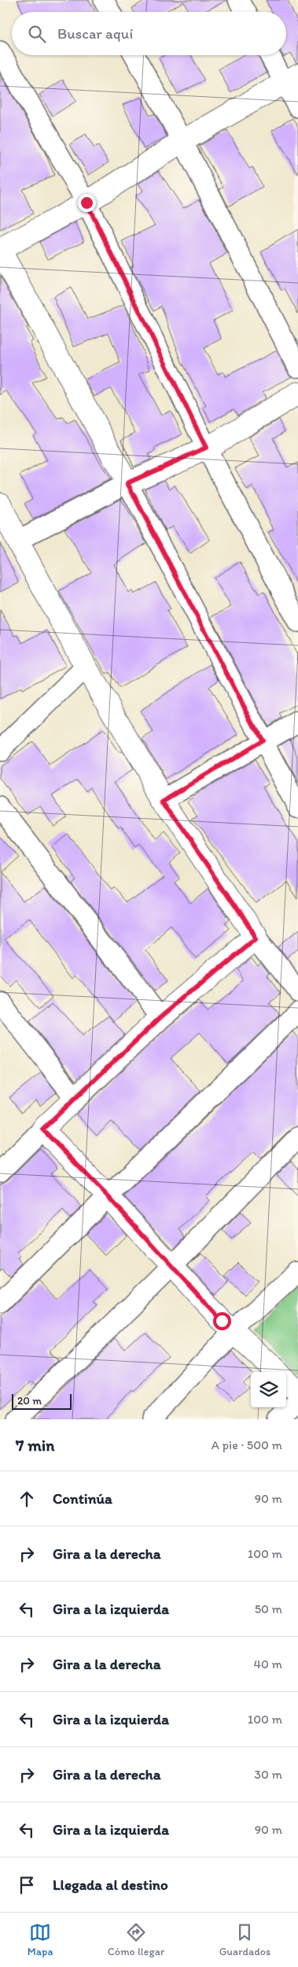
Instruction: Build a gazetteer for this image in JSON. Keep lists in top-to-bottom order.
{
  "scale_bar": "20 m",
  "page": {
    "search": "Buscar aquí",
    "scale": "20 m",
    "heading": ["7 min", "A pie · 500 m"],
    "list": [
      ["Continúa", "90 m"],
      ["Gira a la derecha", "100 m"],
      ["Gira a la izquierda", "50 m"],
      ["Gira a la derecha", "40 m"],
      ["Gira a la izquierda", "100 m"],
      ["Gira a la derecha", "30 m"],
      ["Gira a la izquierda", "90 m"],
      "Llegada al destino"
    ],
    "nav": ["Mapa", "Cómo llegar", "Guardados"]
  }
}
